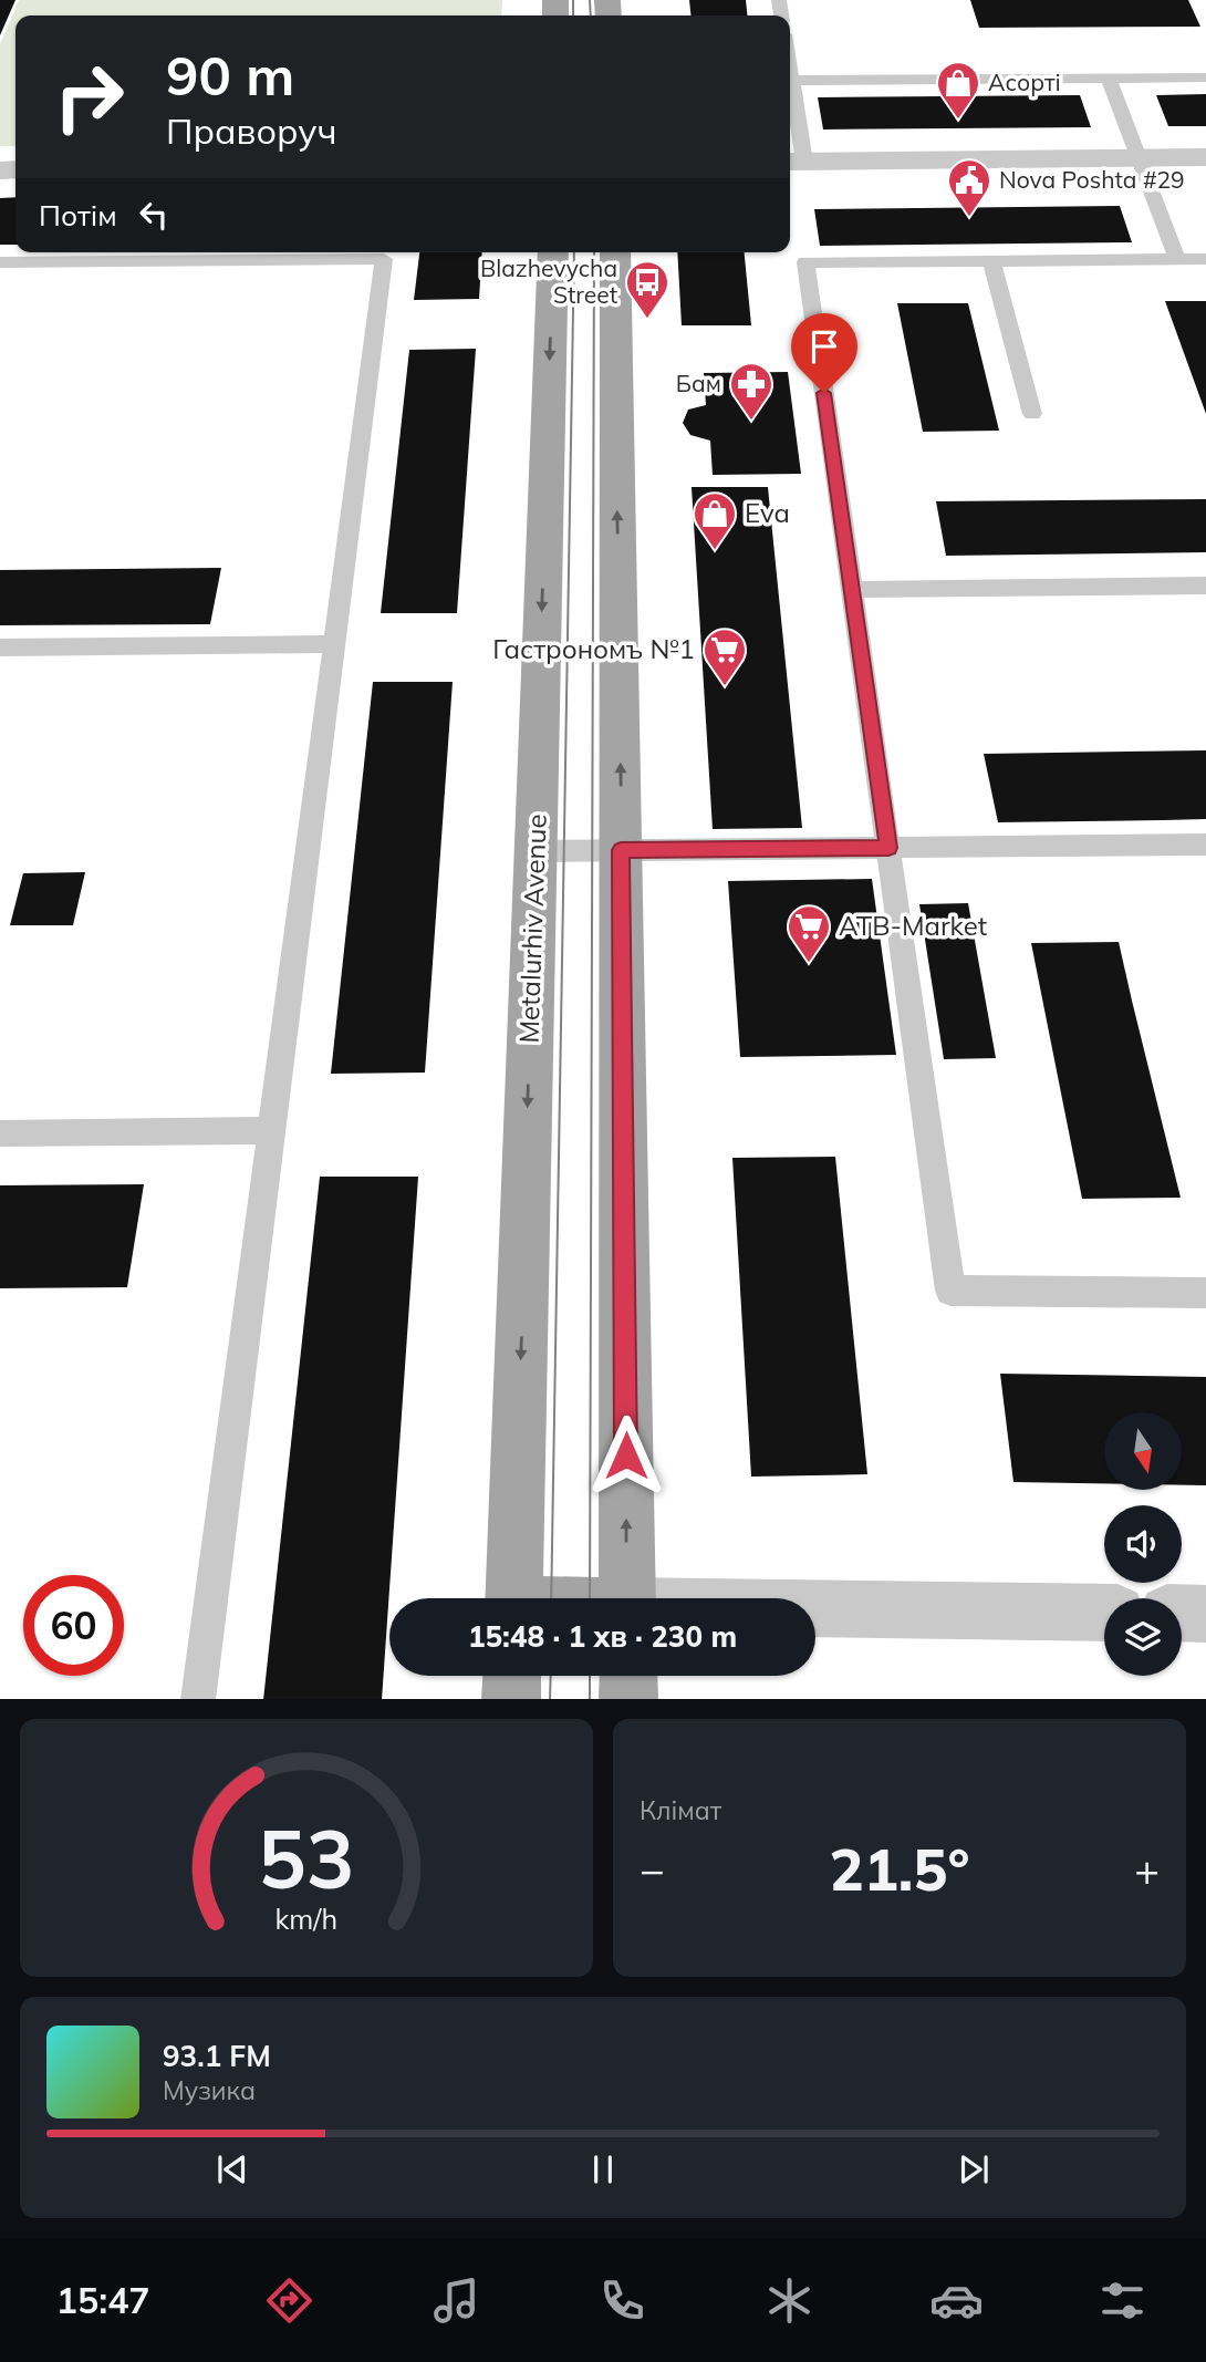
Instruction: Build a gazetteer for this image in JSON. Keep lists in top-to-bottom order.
{
  "streets": {
    "main road": ["Metalurhiv Avenue"]
  },
  "places": {
    "shop": ["Асорті", "Eva"],
    "public building": ["Nova Poshta #29"],
    "bus stop": ["Blazhevycha Street"],
    "pharmacy": ["Бам"],
    "supermarket": ["Гастрономъ №1", "ATB-Market"]
  },
  "north": "bottom",
  "page": {
    "turn": ["90 m", "Праворуч"],
    "then": "Потім",
    "limit": "60",
    "trip": "15:48 · 1 хв · 230 m",
    "tile": "Клімат",
    "heat": ["−", "21.5°", "+"],
    "song": ["93.1 FM", "Музика"],
    "tabs": "15:47",
    "gauge": ["53", "km/h"]
  }
}
